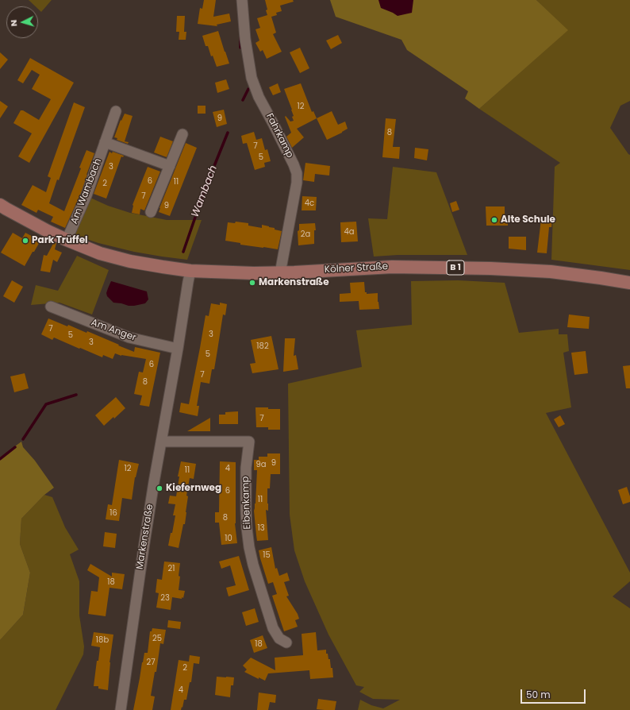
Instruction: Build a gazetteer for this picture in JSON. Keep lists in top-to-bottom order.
{
  "streets": {
    "main road": ["B 1", "Kölner Straße"],
    "street": [
      "Fahrkamp",
      "Am Wambach",
      "Am Anger",
      "Eibenkamp",
      "Markenstraße"
    ]
  },
  "crossings": [
    ["Fahrkamp", "Kölner Straße"],
    ["Am Wambach", "Kölner Straße"],
    ["Kölner Straße", "Markenstraße"],
    ["Am Anger", "Markenstraße"],
    ["Eibenkamp", "Markenstraße"]
  ],
  "water": ["Wambach"],
  "places": [
    "Alte Schule",
    "Park Trüffel",
    "Markenstraße",
    "Kiefernweg"
  ],
  "house_numbers": [
    "12",
    "9",
    "8",
    "7",
    "5",
    "3",
    "6",
    "11",
    "2",
    "7",
    "4c",
    "9",
    "4a",
    "2a",
    "7",
    "3",
    "5",
    "3",
    "182",
    "5",
    "6",
    "7",
    "8",
    "7",
    "9",
    "9a",
    "12",
    "4",
    "11",
    "6",
    "11",
    "16",
    "8",
    "13",
    "10",
    "15",
    "21",
    "18",
    "23",
    "25",
    "18b",
    "18",
    "27",
    "2",
    "4"
  ],
  "scale_bar": "50 m",
  "north": "left"
}
